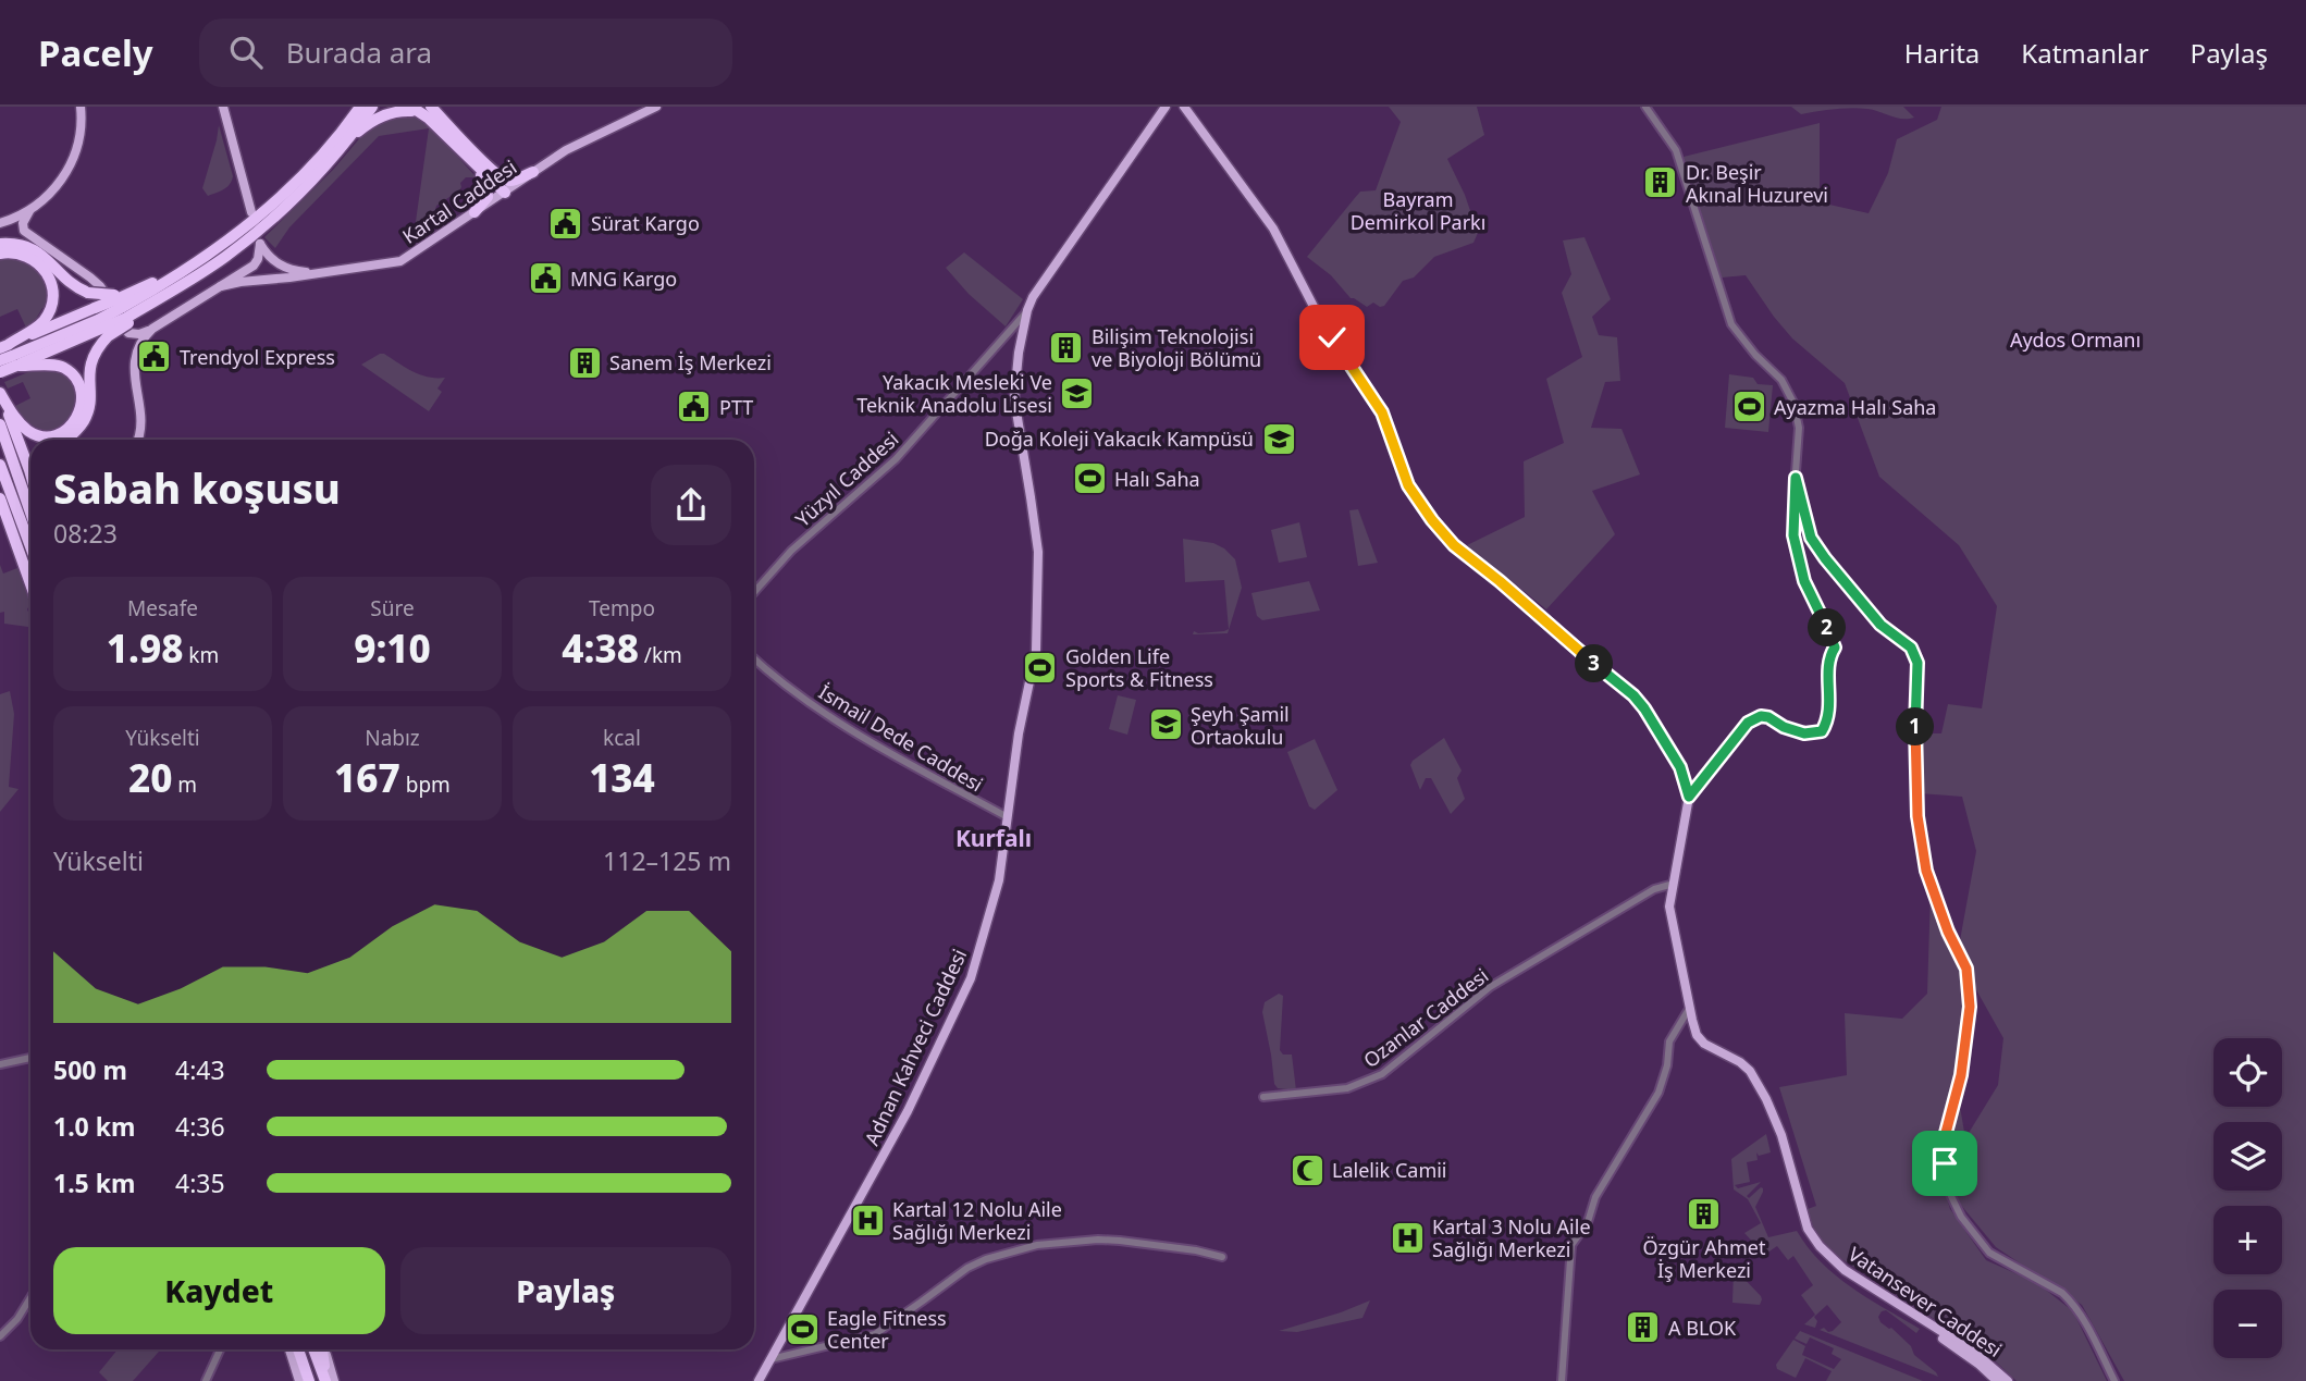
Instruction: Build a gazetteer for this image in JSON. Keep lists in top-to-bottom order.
{
  "streets": {
    "main road": ["Kartal Caddesi", "Adnan Kahveci Caddesi", "Vatansever Caddesi"],
    "street": ["Yüzyıl Caddesi", "İsmail Dede Caddesi", "Ozanlar Caddesi"]
  },
  "crossings": [
    ["Yüzyıl Caddesi", "Adnan Kahveci Caddesi"],
    ["İsmail Dede Caddesi", "Adnan Kahveci Caddesi"],
    ["Ozanlar Caddesi", "Vatansever Caddesi"]
  ],
  "districts": ["Kurfalı"],
  "parks": ["Bayram Demirkol Parkı", "Aydos Ormanı"],
  "places": {
    "building": [
      "Dr. Beşir Akınal Huzurevi",
      "Bilişim Teknolojisi ve Biyoloji Bölümü",
      "Sanem İş Merkezi",
      "Özgür Ahmet İş Merkezi",
      "A BLOK"
    ],
    "public building": [
      "Sürat Kargo",
      "MNG Kargo",
      "Trendyol Express",
      "PTT"
    ],
    "school or university": ["Yakacık Mesleki Ve Teknik Anadolu Lisesi", "Doğa Koleji Yakacık Kampüsü", "Şeyh Şamil Ortaokulu"],
    "sports": [
      "Ayazma Halı Saha",
      "Halı Saha",
      "Golden Life Sports & Fitness",
      "Eagle Fitness Center"
    ],
    "mosque": ["Lalelik Camii"],
    "hospital": ["Kartal 12 Nolu Aile Sağlığı Merkezi", "Kartal 3 Nolu Aile Sağlığı Merkezi"]
  },
  "page": {
    "header": "Pacely",
    "search": "Burada ara",
    "nav": ["Harita", "Katmanlar", "Paylaş"],
    "heading": ["Sabah koşusu", "08:23"],
    "stats": [
      ["Mesafe", "1.98 km"],
      ["Süre", "9:10"],
      ["Tempo", "4:38 /km"],
      ["Yükselti", "20 m"],
      ["Nabız", "167 bpm"],
      ["kcal", "134"]
    ],
    "pins": ["2", "3", "1"],
    "chart": ["Yükselti", "112–125 m"],
    "map_buttons": ["+", "−"],
    "list": [
      {
        "name": "500 m",
        "note": "4:43"
      },
      {
        "name": "1.0 km",
        "note": "4:36"
      },
      {
        "name": "1.5 km",
        "note": "4:35"
      }
    ],
    "buttons": ["Kaydet", "Paylaş"]
  }
}
